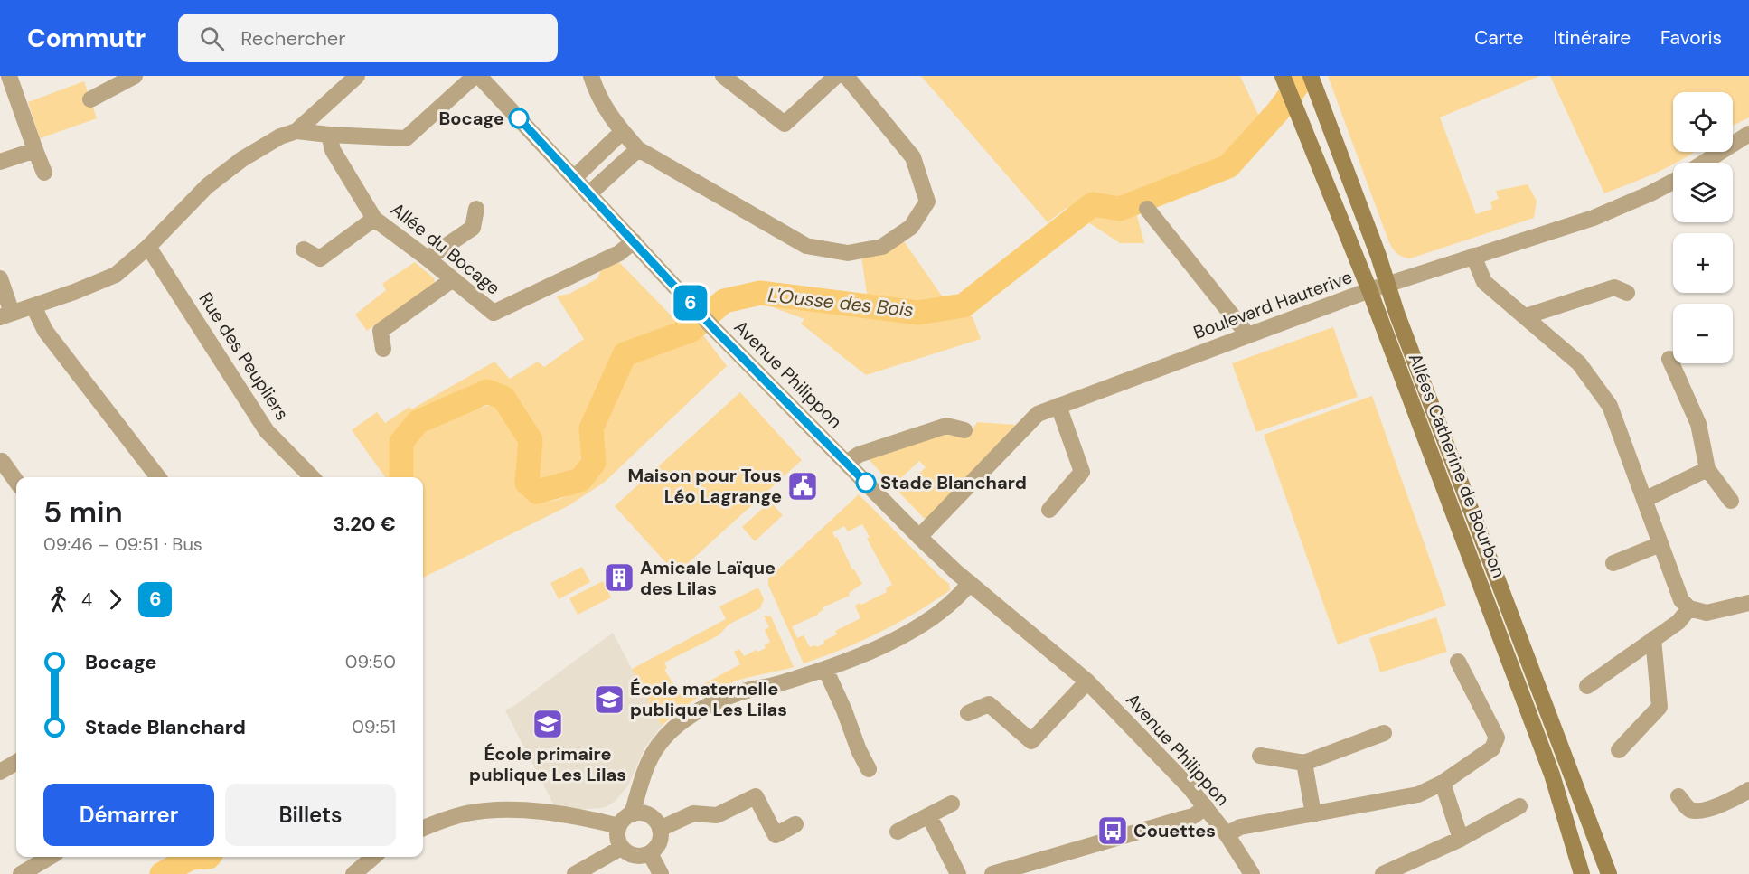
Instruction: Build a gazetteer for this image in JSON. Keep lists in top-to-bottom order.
{
  "streets": {
    "main road": ["Allées Catherine de Bourbon"],
    "street": [
      "Allée du Bocage",
      "Boulevard Hauterive",
      "Rue des Peupliers",
      "Avenue Philippon"
    ]
  },
  "crossings": [
    ["Allée du Bocage", "Avenue Philippon"],
    ["Boulevard Hauterive", "Avenue Philippon"],
    ["Boulevard Hauterive", "Allées Catherine de Bourbon"]
  ],
  "water": ["L'Ousse des Bois"],
  "places": {
    "other": ["Bocage", "Stade Blanchard"],
    "public building": ["Maison pour Tous Léo Lagrange"],
    "building": ["Amicale Laïque des Lilas"],
    "school or university": ["École maternelle publique Les Lilas", "École primaire publique Les Lilas"],
    "bus stop": ["Couettes"]
  },
  "lines": ["bus line 6"],
  "page": {
    "header": "Commutr",
    "search": "Rechercher",
    "nav": ["Carte", "Itinéraire", "Favoris"],
    "on_map": "6",
    "map_buttons": ["+", "−"],
    "heading": ["5 min", "09:46 – 09:51 · Bus", "3.20 €"],
    "legs": ["4", "6"],
    "list": [
      {
        "name": "Bocage",
        "value": "09:50"
      },
      {
        "name": "Stade Blanchard",
        "value": "09:51"
      }
    ],
    "buttons": ["Démarrer", "Billets"]
  }
}
